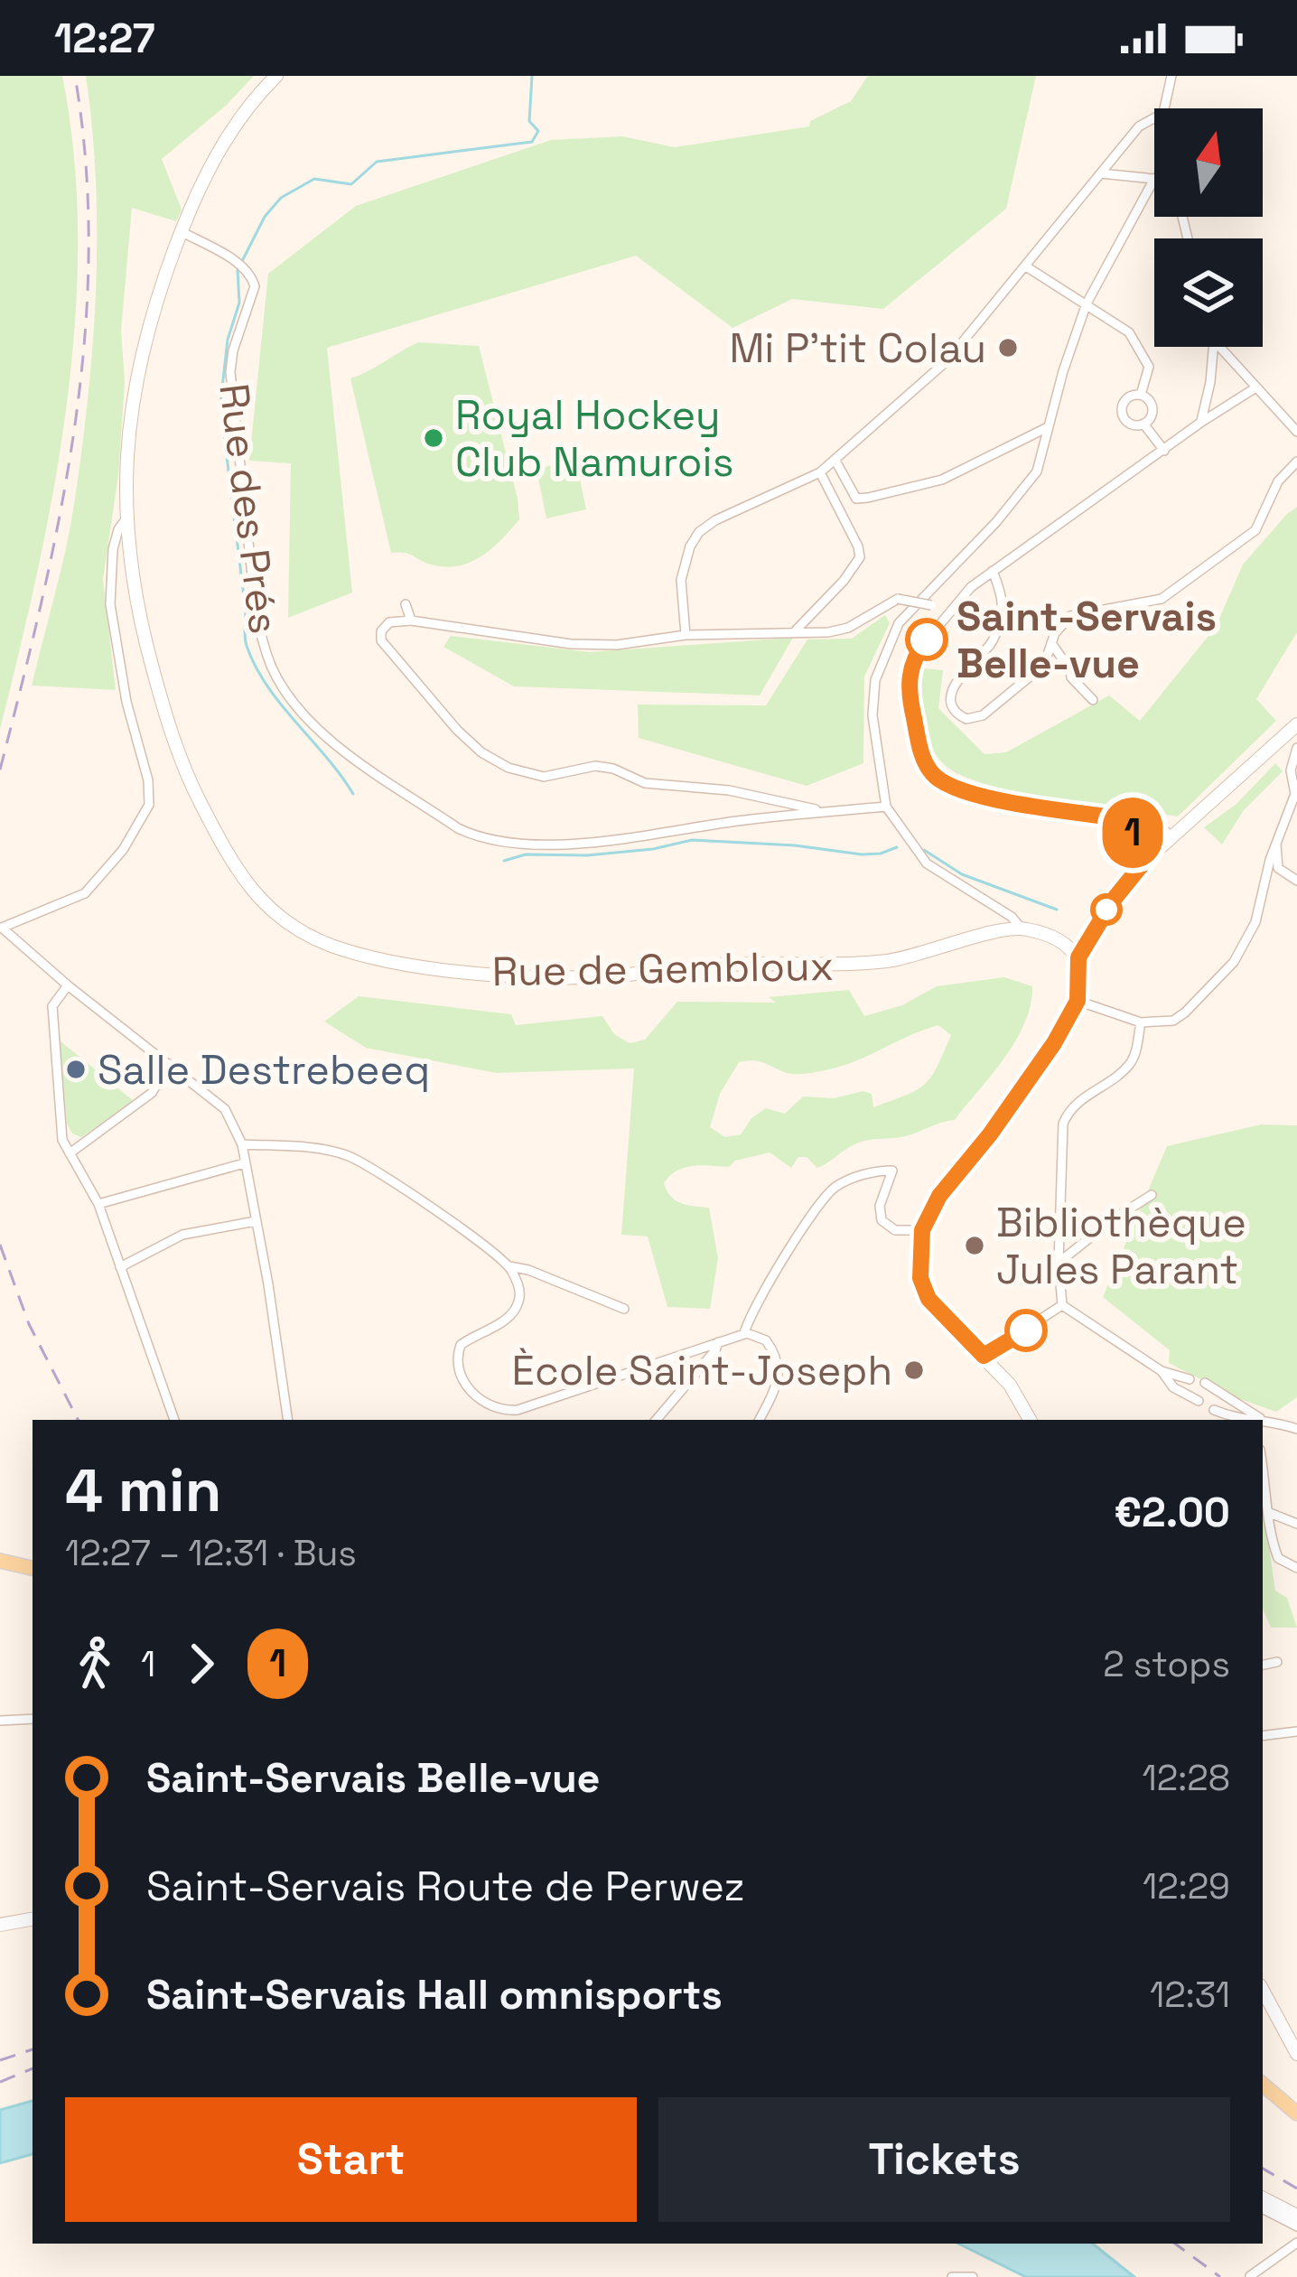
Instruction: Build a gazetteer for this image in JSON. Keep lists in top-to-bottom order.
{
  "streets": {
    "main road": ["Rue de Gembloux"],
    "street": ["Rue des Prés"]
  },
  "crossings": [
    ["Rue des Prés", "Rue de Gembloux"]
  ],
  "places": [
    "Mi P'tit Colau",
    "Royal Hockey Club Namurois",
    "Saint-Servais Belle-vue",
    "Salle Destrebeeq",
    "Bibliothèque Jules Parant",
    "Ècole Saint-Joseph"
  ],
  "lines": ["bus line 1"],
  "north": "top",
  "page": {
    "status": "12:27",
    "on_map": "1",
    "heading": ["4 min", "12:27 – 12:31 · Bus", "€2.00"],
    "legs": ["1", "1", "2 stops"],
    "list": [
      {
        "name": "Saint-Servais Belle-vue",
        "value": "12:28"
      },
      {
        "name": "Saint-Servais Route de Perwez",
        "value": "12:29"
      },
      {
        "name": "Saint-Servais Hall omnisports",
        "value": "12:31"
      }
    ],
    "buttons": ["Start", "Tickets"]
  }
}
